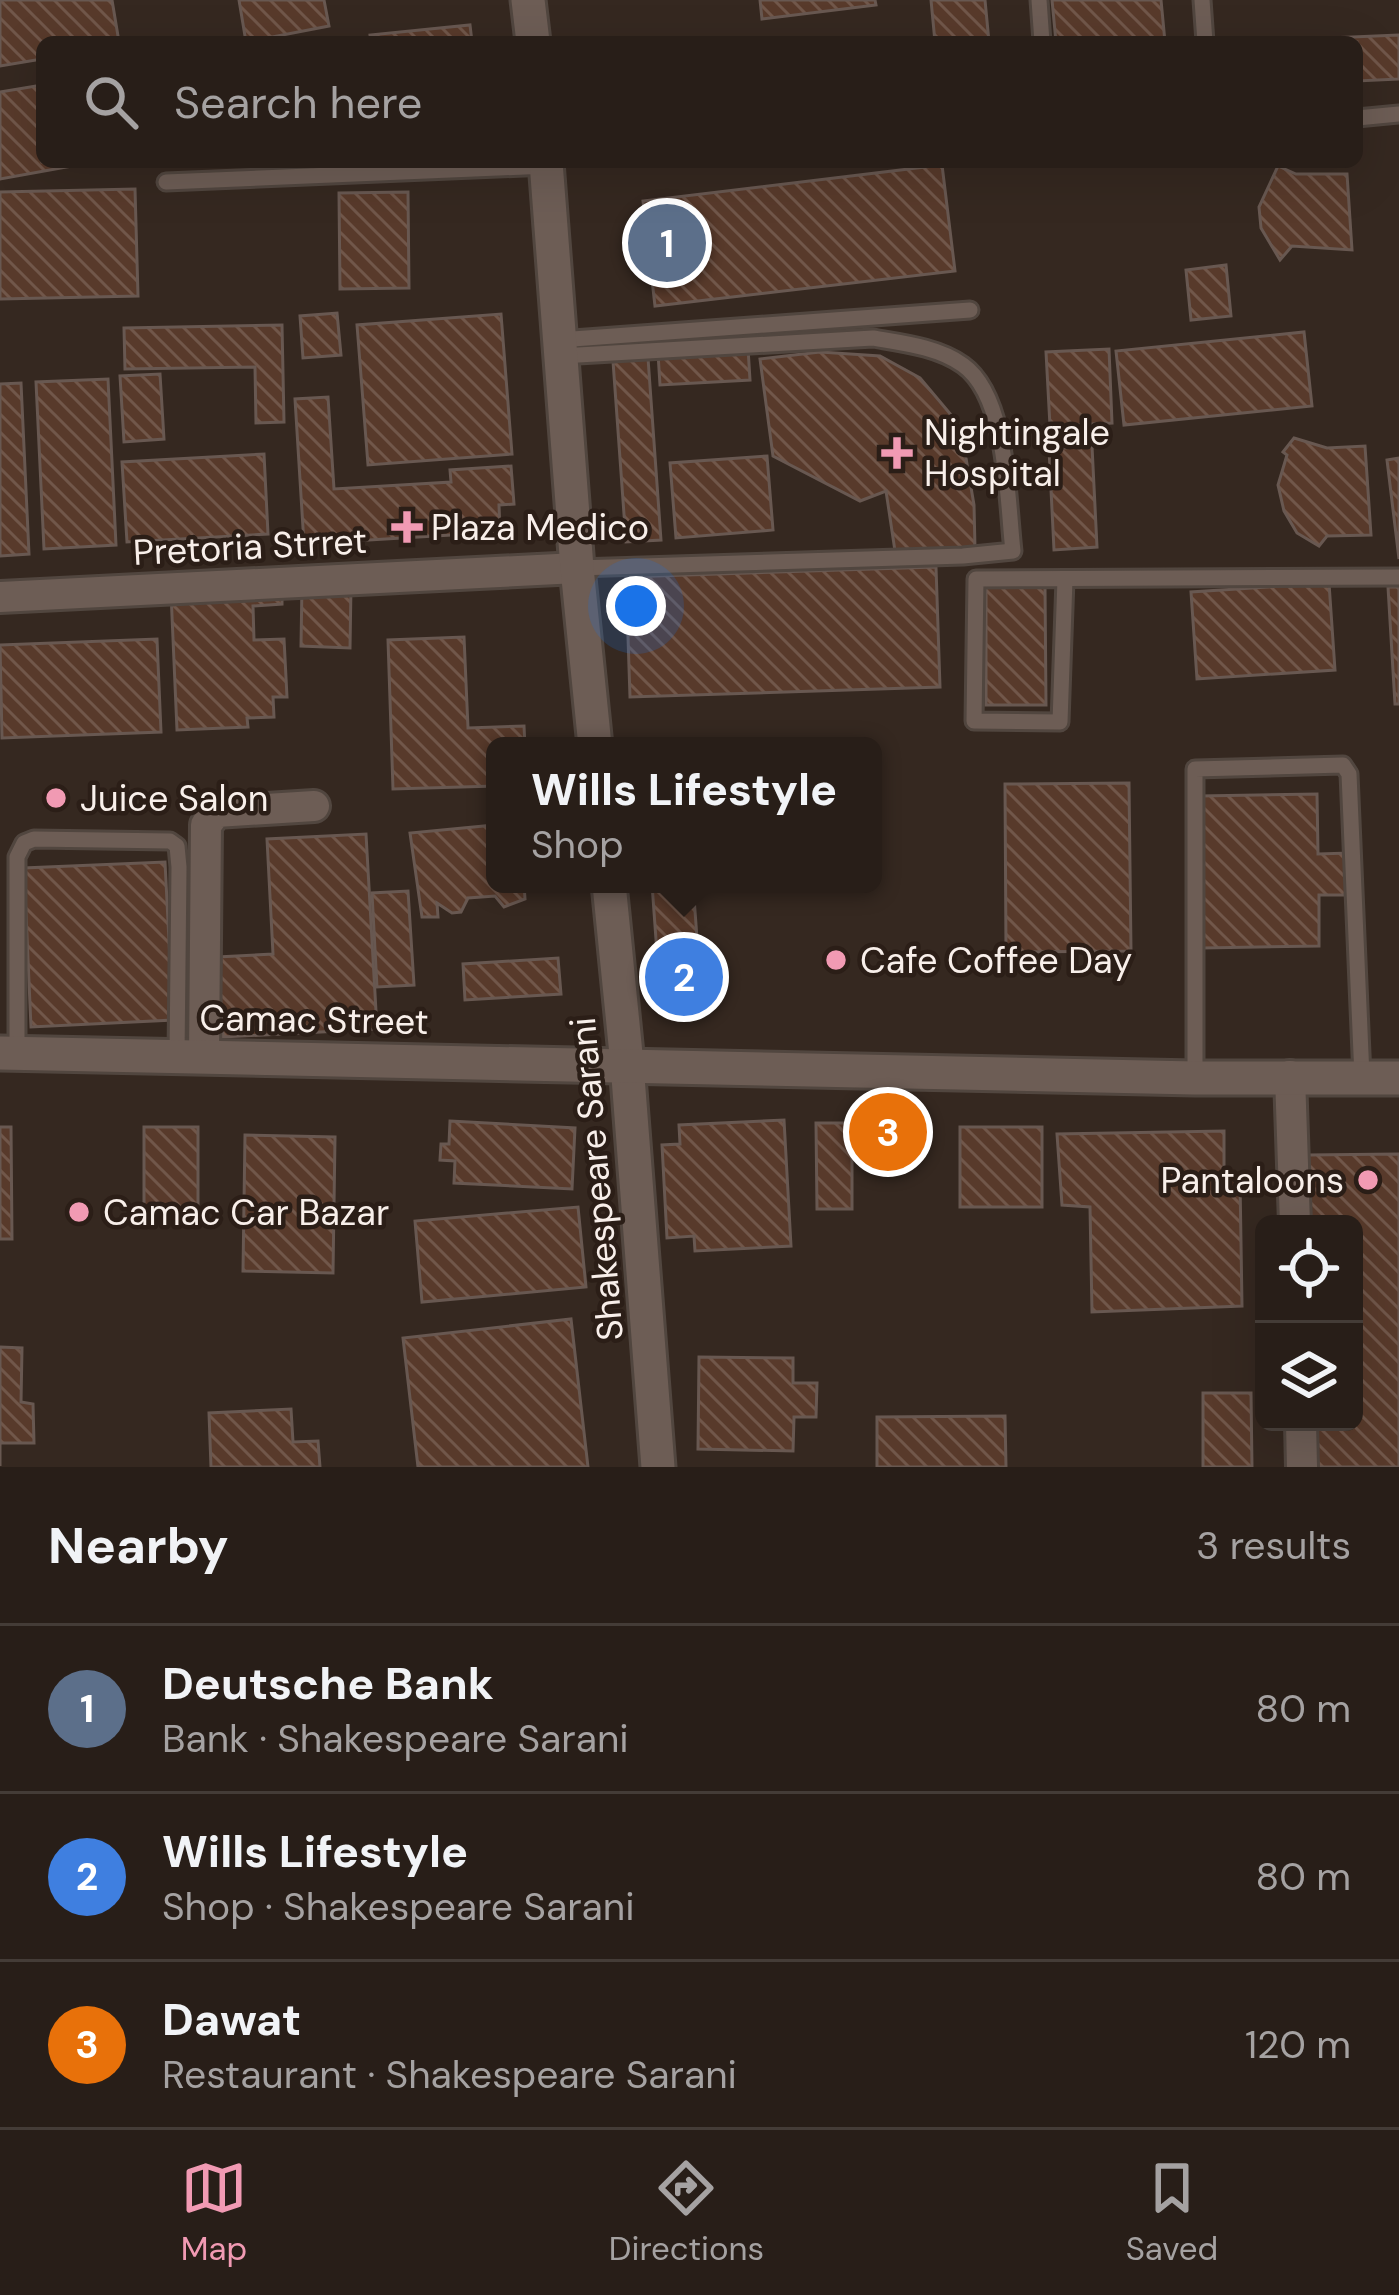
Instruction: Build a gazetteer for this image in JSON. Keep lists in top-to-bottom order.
{
  "streets": {
    "main road": ["Camac Street", "Shakespeare Sarani"],
    "street": ["Pretoria Strret"]
  },
  "crossings": [
    ["Camac Street", "Shakespeare Sarani"]
  ],
  "places": {
    "health": ["Nightingale Hospital", "Plaza Medico"],
    "other": [
      "Juice Salon",
      "Cafe Coffee Day",
      "Pantaloons",
      "Camac Car Bazar"
    ]
  },
  "page": {
    "search": "Search here",
    "pins": ["1", "2", "3"],
    "popup": ["Wills Lifestyle", "Shop"],
    "heading": ["Nearby", "3 results"],
    "list": [
      {
        "mark": "1",
        "name": "Deutsche Bank",
        "note": "Bank · Shakespeare Sarani",
        "value": "80 m"
      },
      {
        "mark": "2",
        "name": "Wills Lifestyle",
        "note": "Shop · Shakespeare Sarani",
        "value": "80 m"
      },
      {
        "mark": "3",
        "name": "Dawat",
        "note": "Restaurant · Shakespeare Sarani",
        "value": "120 m"
      }
    ],
    "nav": ["Map", "Directions", "Saved"]
  }
}
